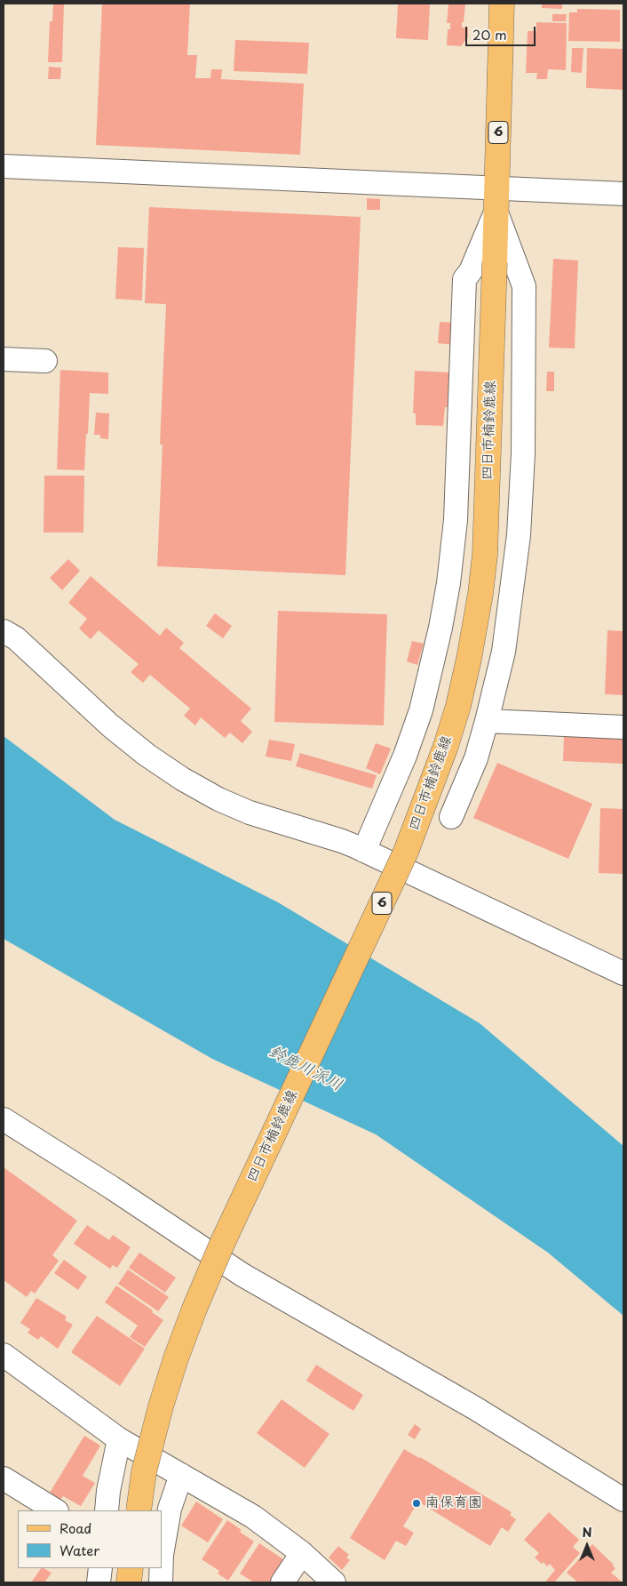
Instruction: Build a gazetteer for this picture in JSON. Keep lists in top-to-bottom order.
{
  "streets": {
    "main road": ["6", "四日市楠鈴鹿線"]
  },
  "water": ["鈴鹿川派川"],
  "places": ["南保育園"],
  "legend": ["Road", "Water"],
  "scale_bar": "20 m",
  "north": "top"
}
